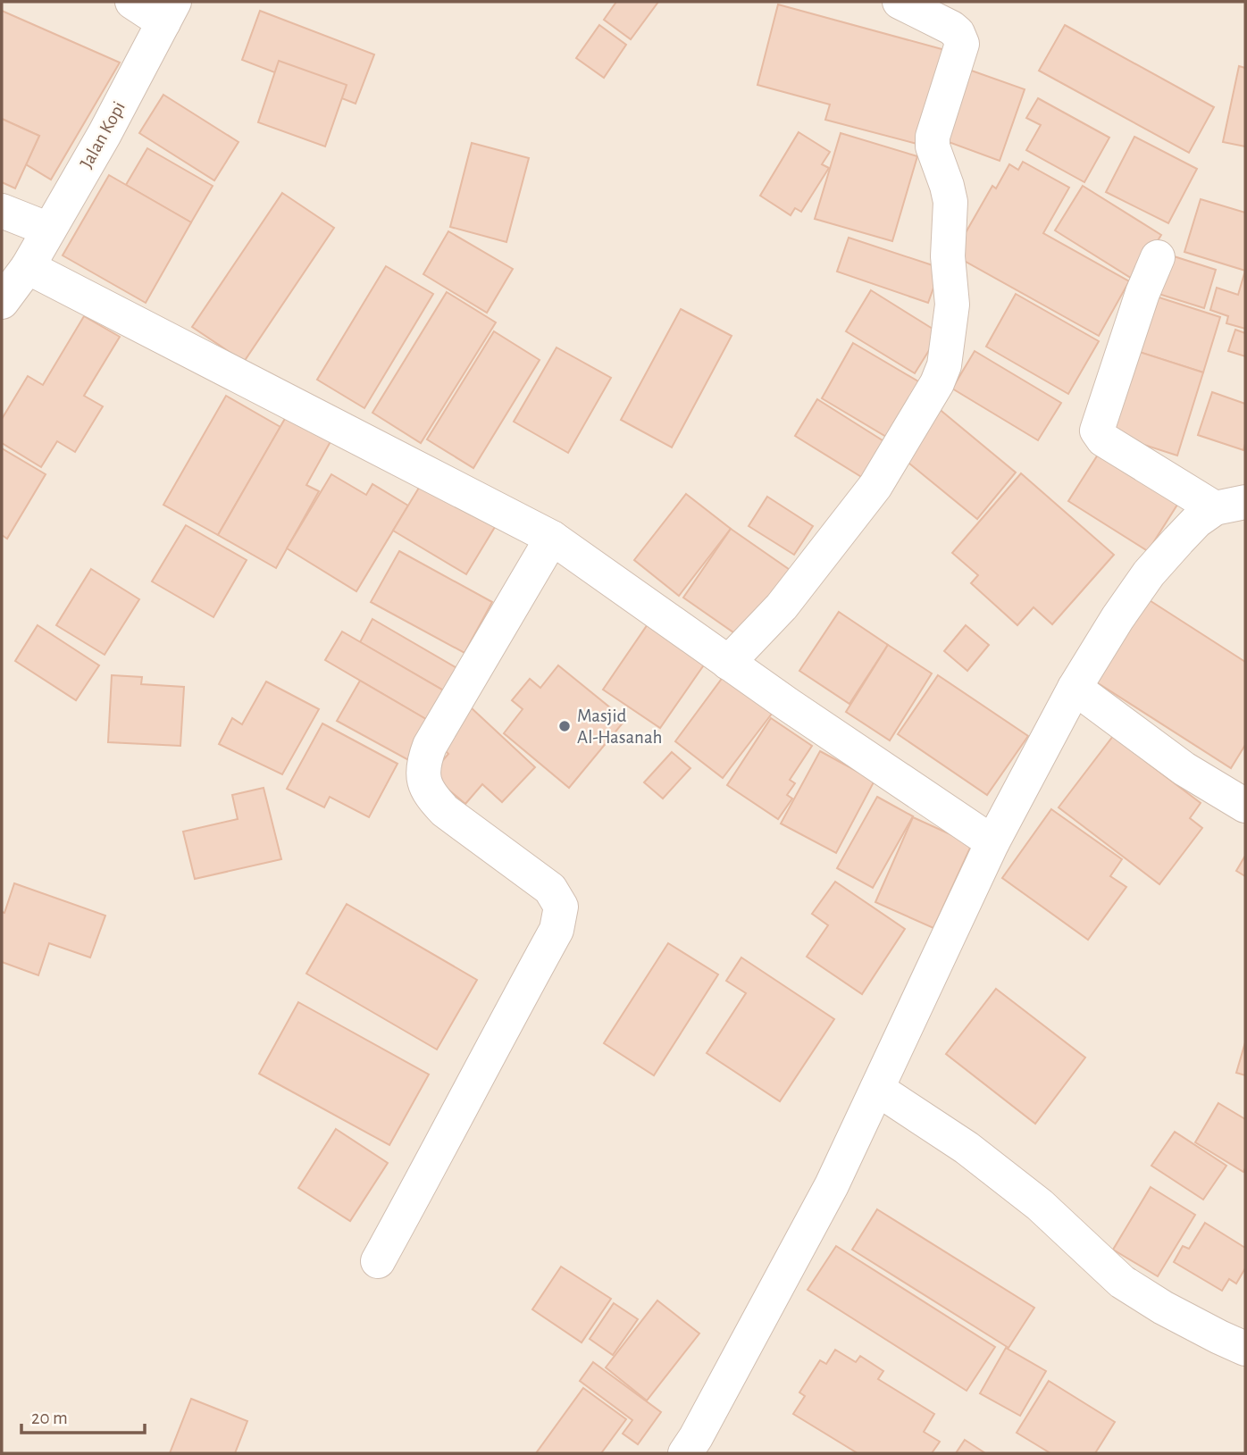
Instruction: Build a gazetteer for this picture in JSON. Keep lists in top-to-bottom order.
{
  "streets": {
    "street": ["Jalan Kopi"]
  },
  "places": ["Masjid Al-Hasanah"],
  "scale_bar": "20 m"
}
